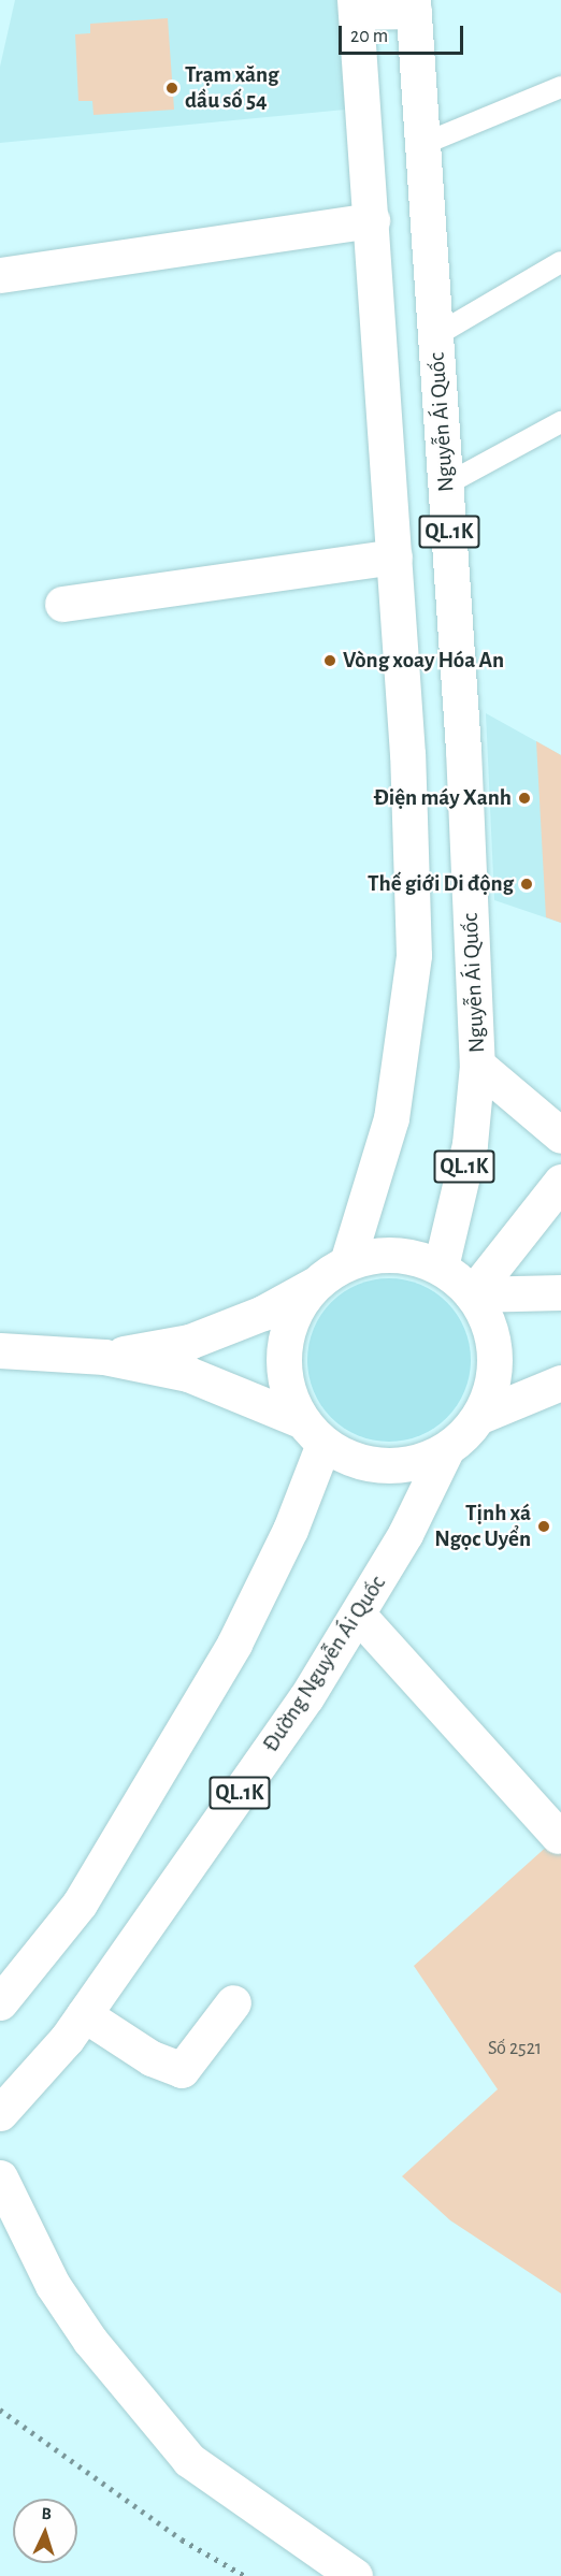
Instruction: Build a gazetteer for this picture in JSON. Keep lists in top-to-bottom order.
{
  "streets": {
    "main road": ["Nguyễn Ái Quốc", "QL.1K", "Đường Nguyễn Ái Quốc"]
  },
  "crossings": [
    ["Nguyễn Ái Quốc", "QL.1K"],
    ["Nguyễn Ái Quốc", "Đường Nguyễn Ái Quốc"],
    ["QL.1K", "Đường Nguyễn Ái Quốc"]
  ],
  "places": [
    "Trạm xăng dầu số 54",
    "Vòng xoay Hóa An",
    "Điện máy Xanh",
    "Thế giới Di động",
    "Tịnh xá Ngọc Uyển"
  ],
  "house_numbers": ["Số 2521"],
  "scale_bar": "20 m",
  "north": "top"
}
